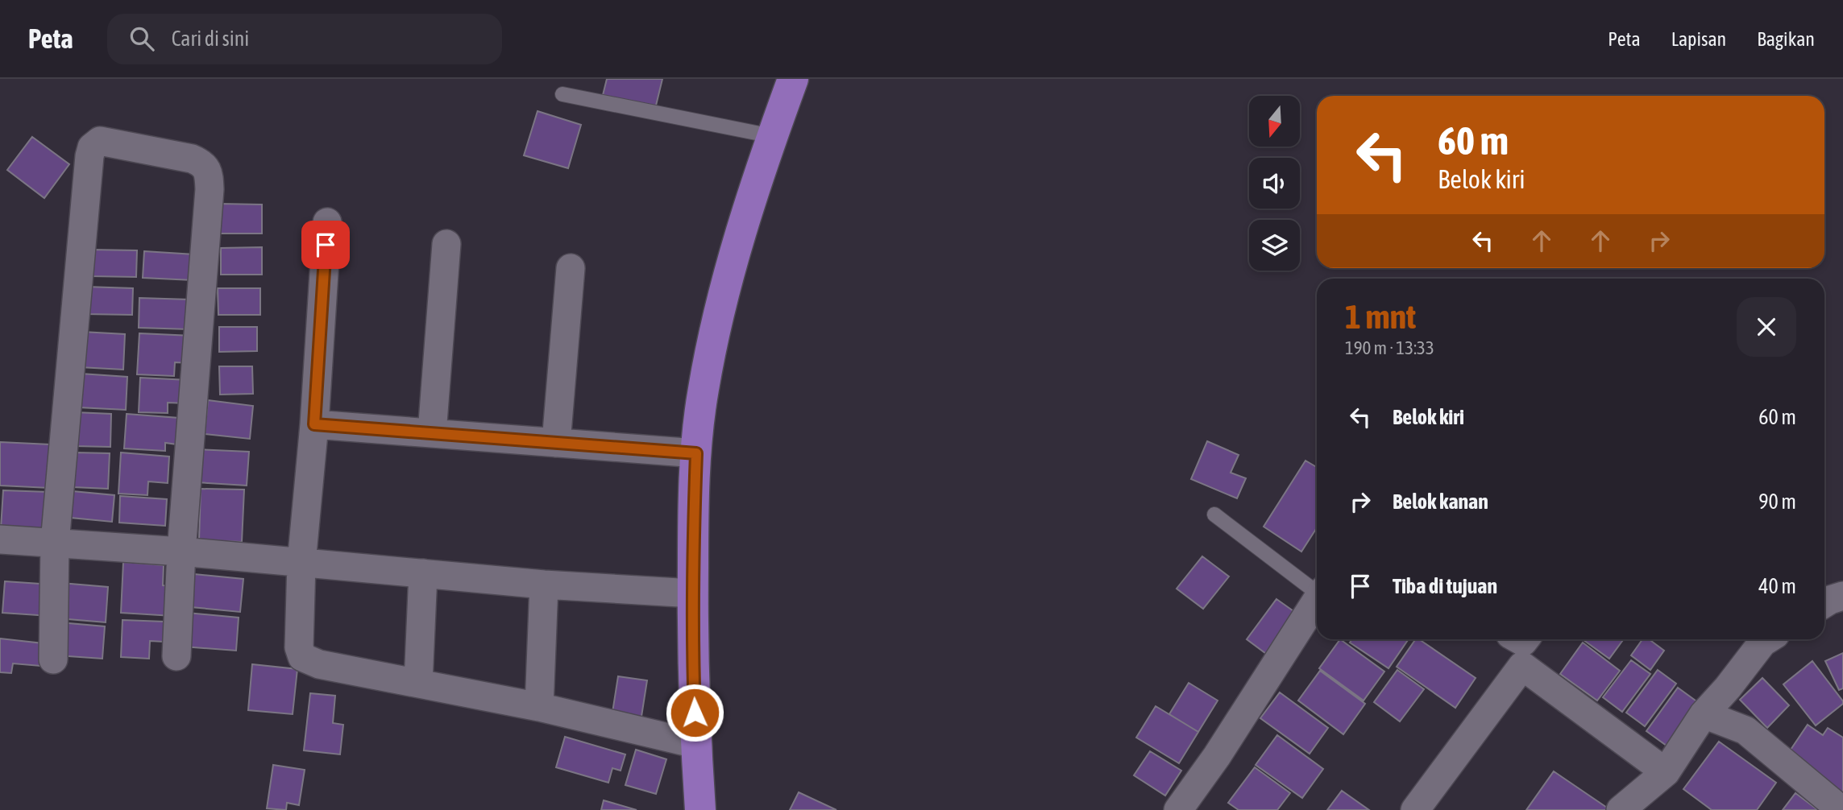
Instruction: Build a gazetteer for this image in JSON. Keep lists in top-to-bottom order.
{
  "north": "bottom",
  "page": {
    "header": "Peta",
    "search": "Cari di sini",
    "nav": ["Peta", "Lapisan", "Bagikan"],
    "turn": ["60 m", "Belok kiri"],
    "heading": ["1 mnt", "190 m · 13:33"],
    "list": [
      {
        "name": "Belok kiri",
        "value": "60 m"
      },
      {
        "name": "Belok kanan",
        "value": "90 m"
      },
      {
        "name": "Tiba di tujuan",
        "value": "40 m"
      }
    ]
  }
}
